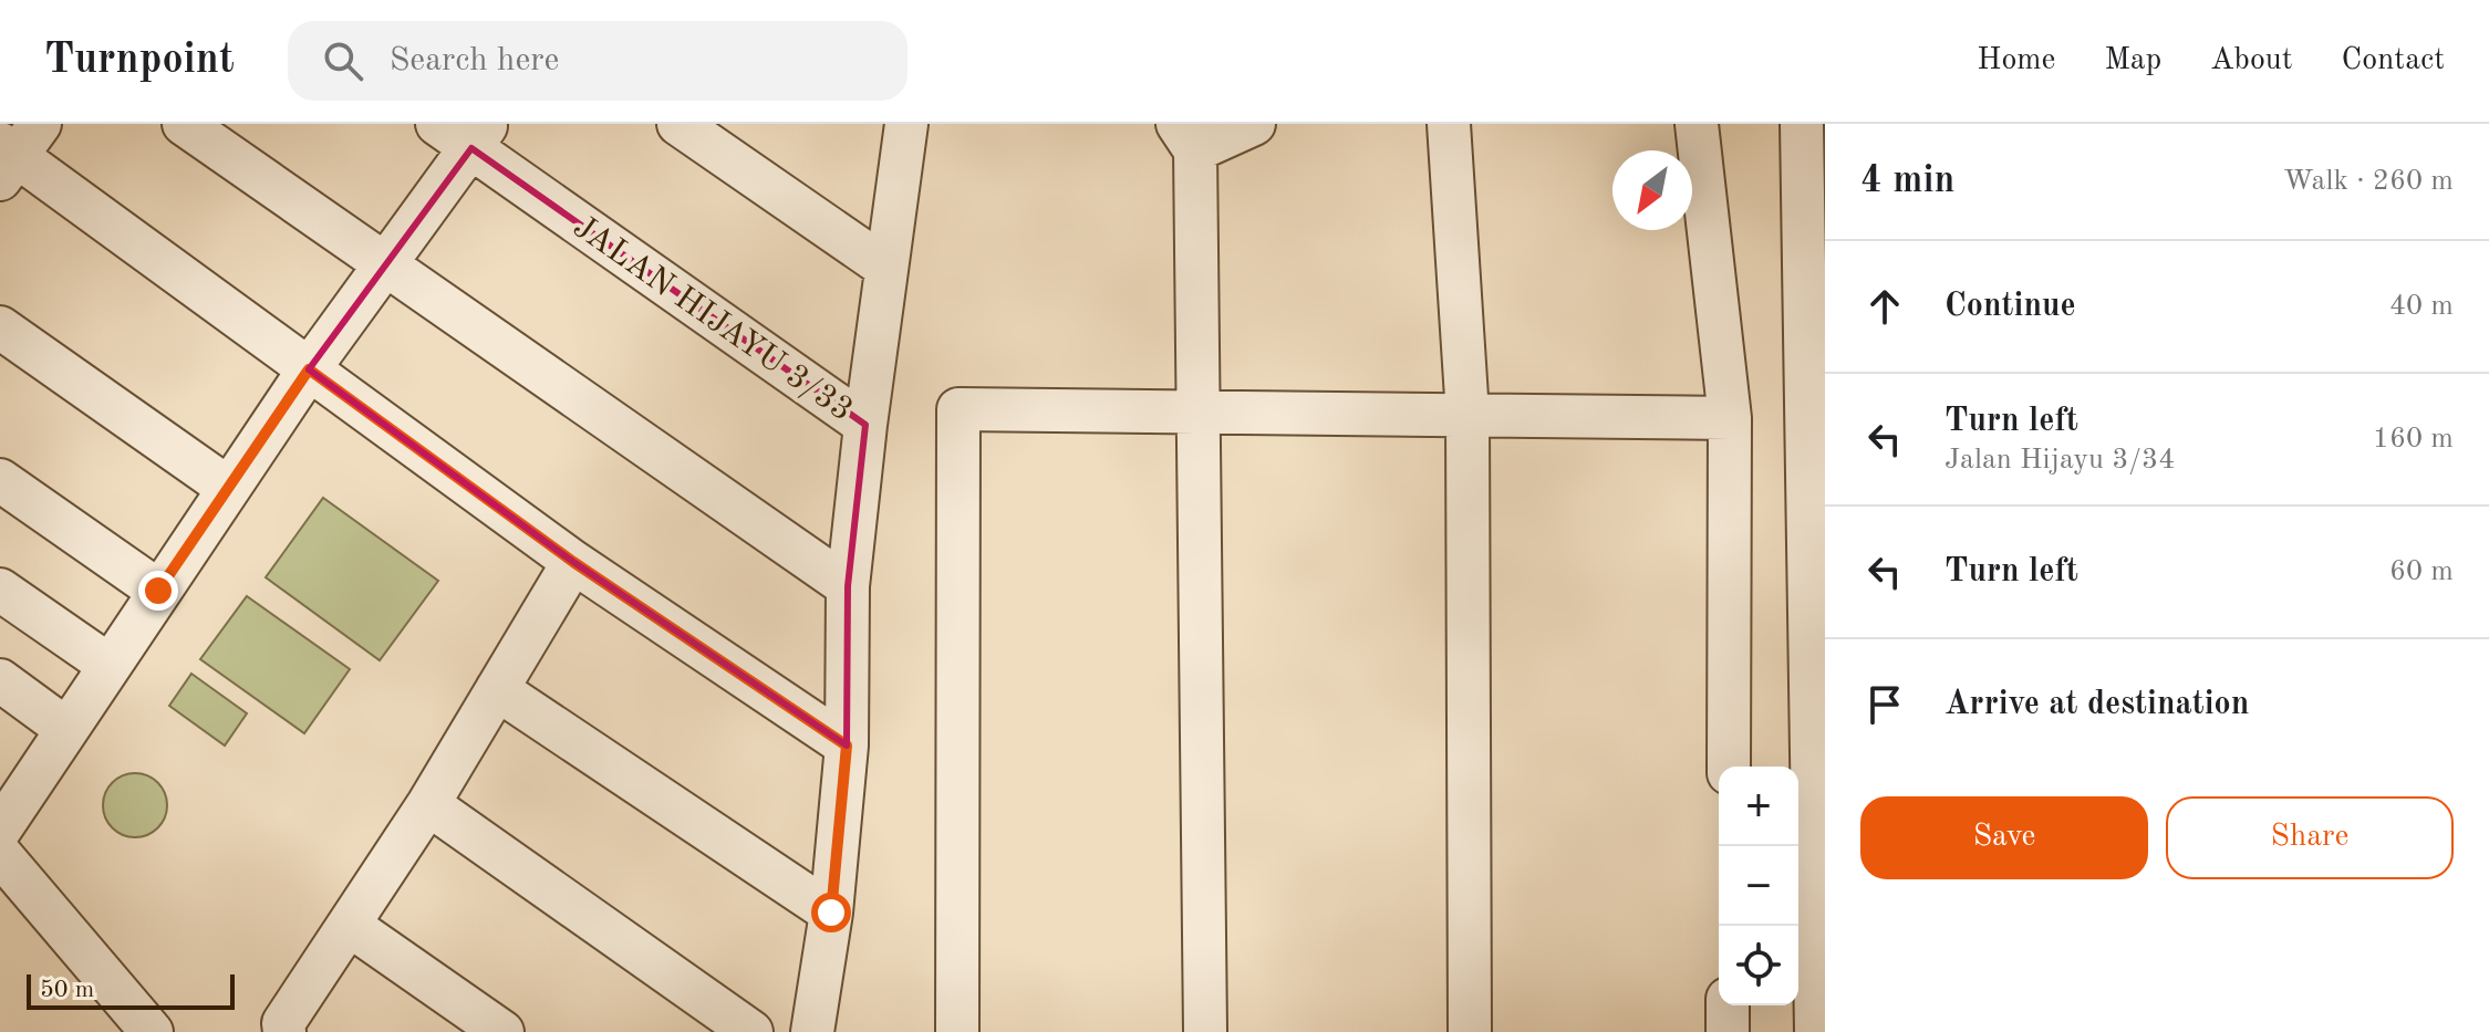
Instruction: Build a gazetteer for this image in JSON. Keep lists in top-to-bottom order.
{
  "streets": {
    "street": ["JALAN HIJAYU 3/33"]
  },
  "scale_bar": "50 m",
  "north": "bottom left",
  "page": {
    "header": "Turnpoint",
    "search": "Search here",
    "nav": [
      "Home",
      "Map",
      "About",
      "Contact"
    ],
    "heading": ["4 min", "Walk · 260 m"],
    "list": [
      ["Continue", "40 m"],
      ["Turn left", "Jalan Hijayu 3/34", "160 m"],
      ["Turn left", "60 m"],
      "Arrive at destination"
    ],
    "map_buttons": ["+", "−"],
    "buttons": ["Save", "Share"],
    "scale": "50 m"
  }
}
